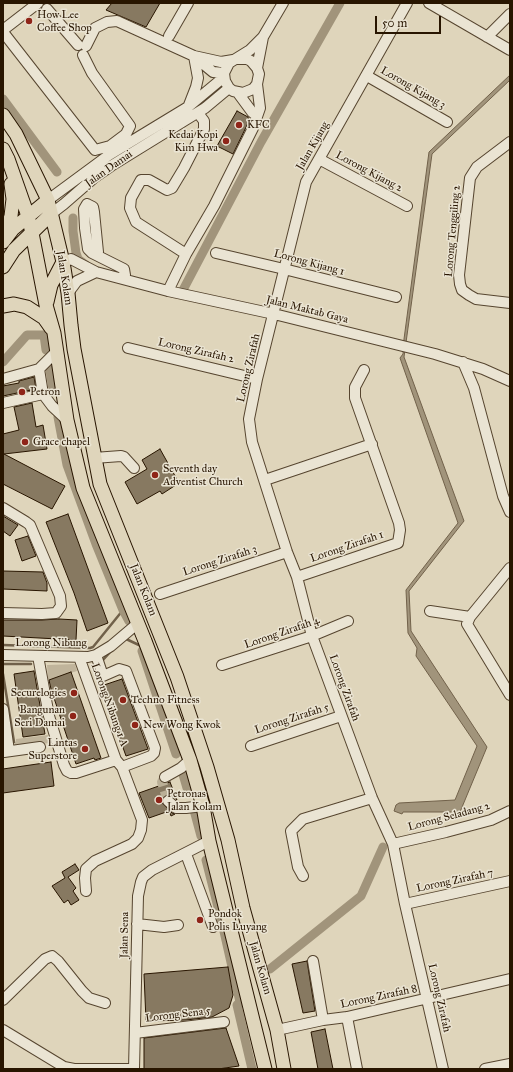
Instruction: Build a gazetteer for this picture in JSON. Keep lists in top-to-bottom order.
{
  "streets": {
    "main road": ["Jalan Damai", "Jalan Kolam"],
    "street": [
      "Lorong Kijang 3",
      "Jalan Kijang",
      "Lorong Kijang 2",
      "Lorong Tenggiling 2",
      "Lorong Kijang 1",
      "Jalan Maktab Gaya",
      "Lorong Zirafah 2",
      "Lorong Zirafah",
      "Lorong Zirafah 1",
      "Lorong Zirafah 3",
      "Lorong Zirafah 4",
      "Lorong Nibung",
      "Lorong Nibung 1 A",
      "Lorong Zirafah 5",
      "Lorong Seladang 2",
      "Lorong Zirafah 7",
      "Jalan Sena",
      "Lorong Zirafah 8",
      "Lorong Sena 5"
    ]
  },
  "crossings": [
    ["Lorong Kijang 3", "Jalan Kijang"],
    ["Jalan Kijang", "Lorong Kijang 2"],
    ["Jalan Kijang", "Lorong Kijang 1"],
    ["Jalan Kijang", "Jalan Maktab Gaya"],
    ["Jalan Kijang", "Lorong Zirafah"],
    ["Jalan Damai", "Jalan Kolam"],
    ["Jalan Kolam", "Jalan Maktab Gaya"],
    ["Jalan Kolam", "Lorong Nibung"],
    ["Jalan Kolam", "Jalan Sena"],
    ["Jalan Kolam", "Lorong Zirafah 8"],
    ["Jalan Maktab Gaya", "Lorong Zirafah"],
    ["Lorong Zirafah 2", "Lorong Zirafah"],
    ["Lorong Zirafah", "Lorong Zirafah 1"],
    ["Lorong Zirafah", "Lorong Zirafah 3"],
    ["Lorong Zirafah", "Lorong Zirafah 4"],
    ["Lorong Zirafah", "Lorong Zirafah 5"],
    ["Lorong Zirafah", "Lorong Seladang 2"],
    ["Lorong Zirafah", "Lorong Zirafah 7"],
    ["Lorong Zirafah", "Lorong Zirafah 8"],
    ["Lorong Nibung", "Lorong Nibung 1 A"],
    ["Jalan Sena", "Lorong Sena 5"]
  ],
  "places": [
    "How Lee Coffee Shop",
    "KFC",
    "Kedai Kopi Kim Hwa",
    "Petron",
    "Grace chapel",
    "Seventh day Adventist Church",
    "Securelogies",
    "Techno Fitness",
    "Bangunan Seri Damai",
    "New Wong Kwok",
    "Lintas Superstore",
    "Petronas Jalan Kolam",
    "Pondok Polis Luyang"
  ],
  "scale_bar": "50 m"
}
